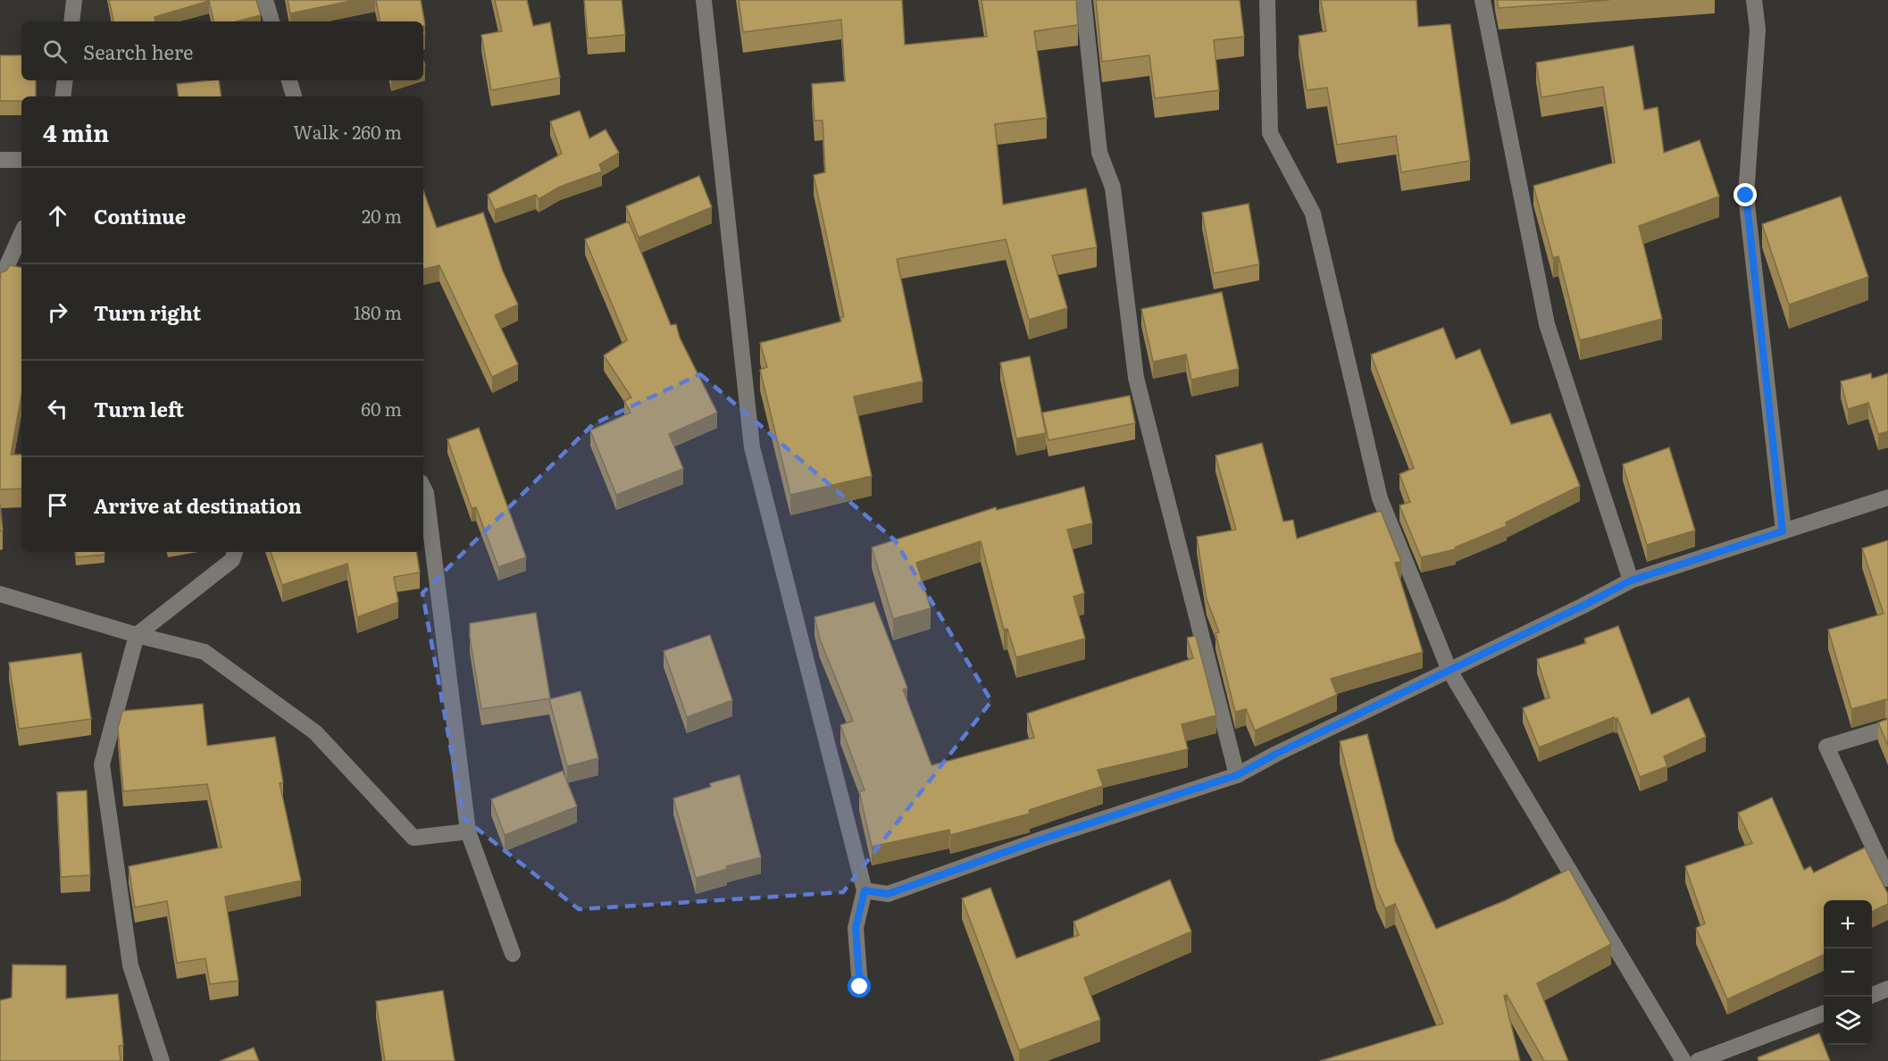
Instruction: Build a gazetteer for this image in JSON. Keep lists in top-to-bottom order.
{
  "page": {
    "search": "Search here",
    "heading": ["4 min", "Walk · 260 m"],
    "list": [
      ["Continue", "20 m"],
      ["Turn right", "180 m"],
      ["Turn left", "60 m"],
      "Arrive at destination"
    ],
    "map_buttons": ["+", "−"]
  }
}
